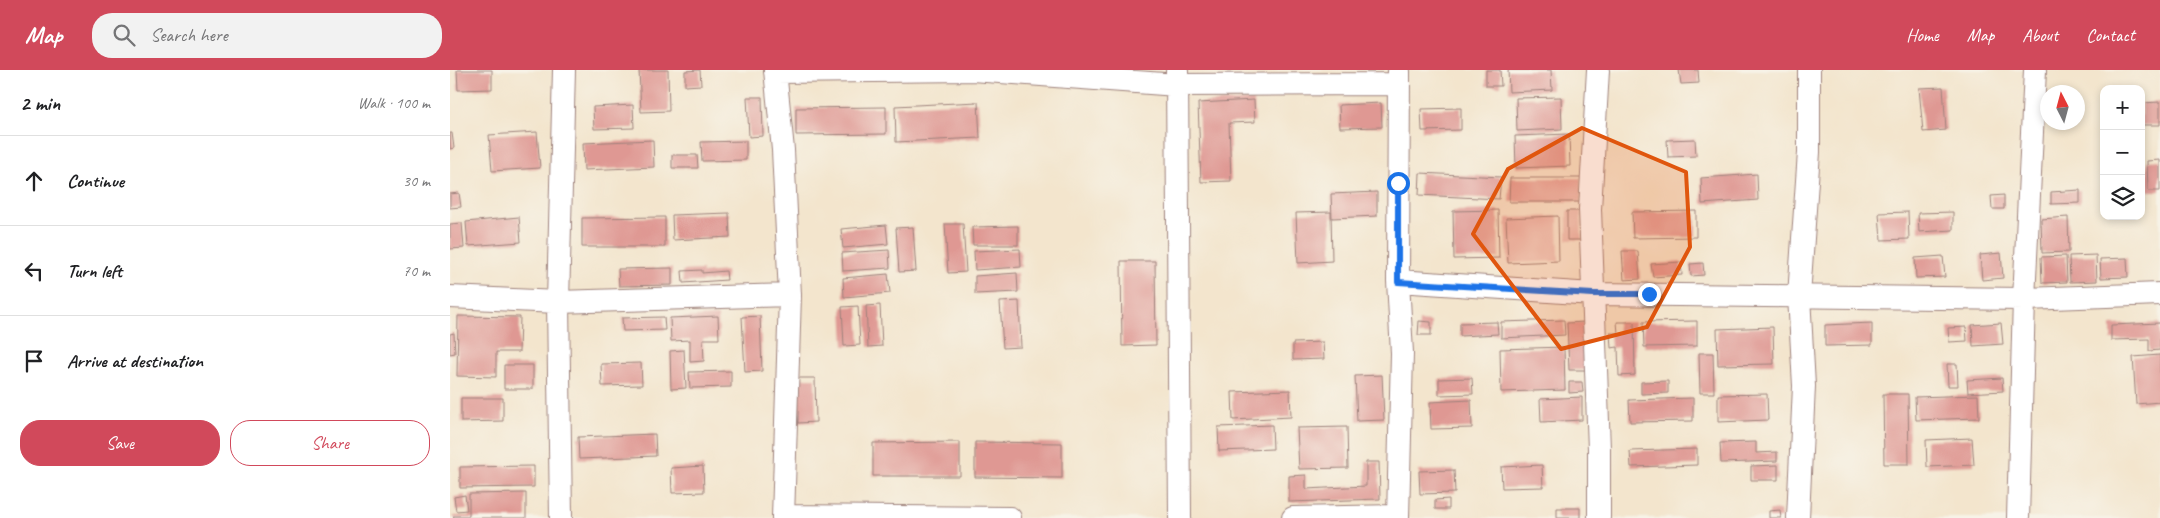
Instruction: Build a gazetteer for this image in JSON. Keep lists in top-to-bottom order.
{
  "north": "top",
  "page": {
    "header": "Map",
    "search": "Search here",
    "nav": [
      "Home",
      "Map",
      "About",
      "Contact"
    ],
    "heading": ["2 min", "Walk · 100 m"],
    "map_buttons": ["+", "−"],
    "list": [
      ["Continue", "30 m"],
      ["Turn left", "70 m"],
      "Arrive at destination"
    ],
    "buttons": ["Save", "Share"]
  }
}
